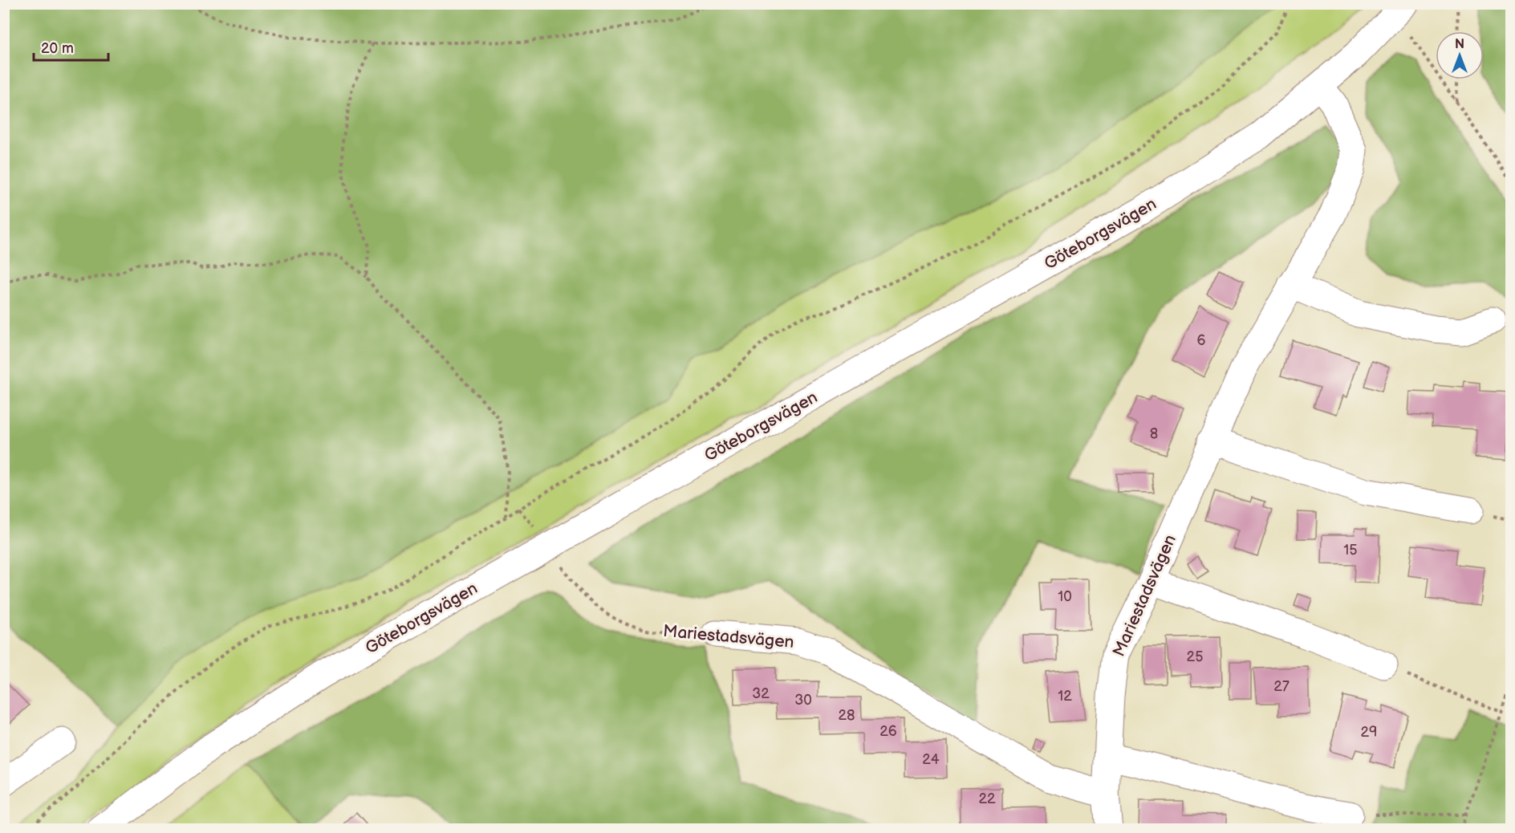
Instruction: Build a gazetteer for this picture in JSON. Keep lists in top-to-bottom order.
{
  "streets": {
    "street": ["Göteborgsvägen", "Mariestadsvägen"]
  },
  "crossings": [
    ["Göteborgsvägen", "Mariestadsvägen"]
  ],
  "house_numbers": [
    "6",
    "8",
    "15",
    "10",
    "25",
    "27",
    "32",
    "12",
    "30",
    "28",
    "26",
    "29",
    "24",
    "22"
  ],
  "scale_bar": "20 m",
  "north": "top"
}
